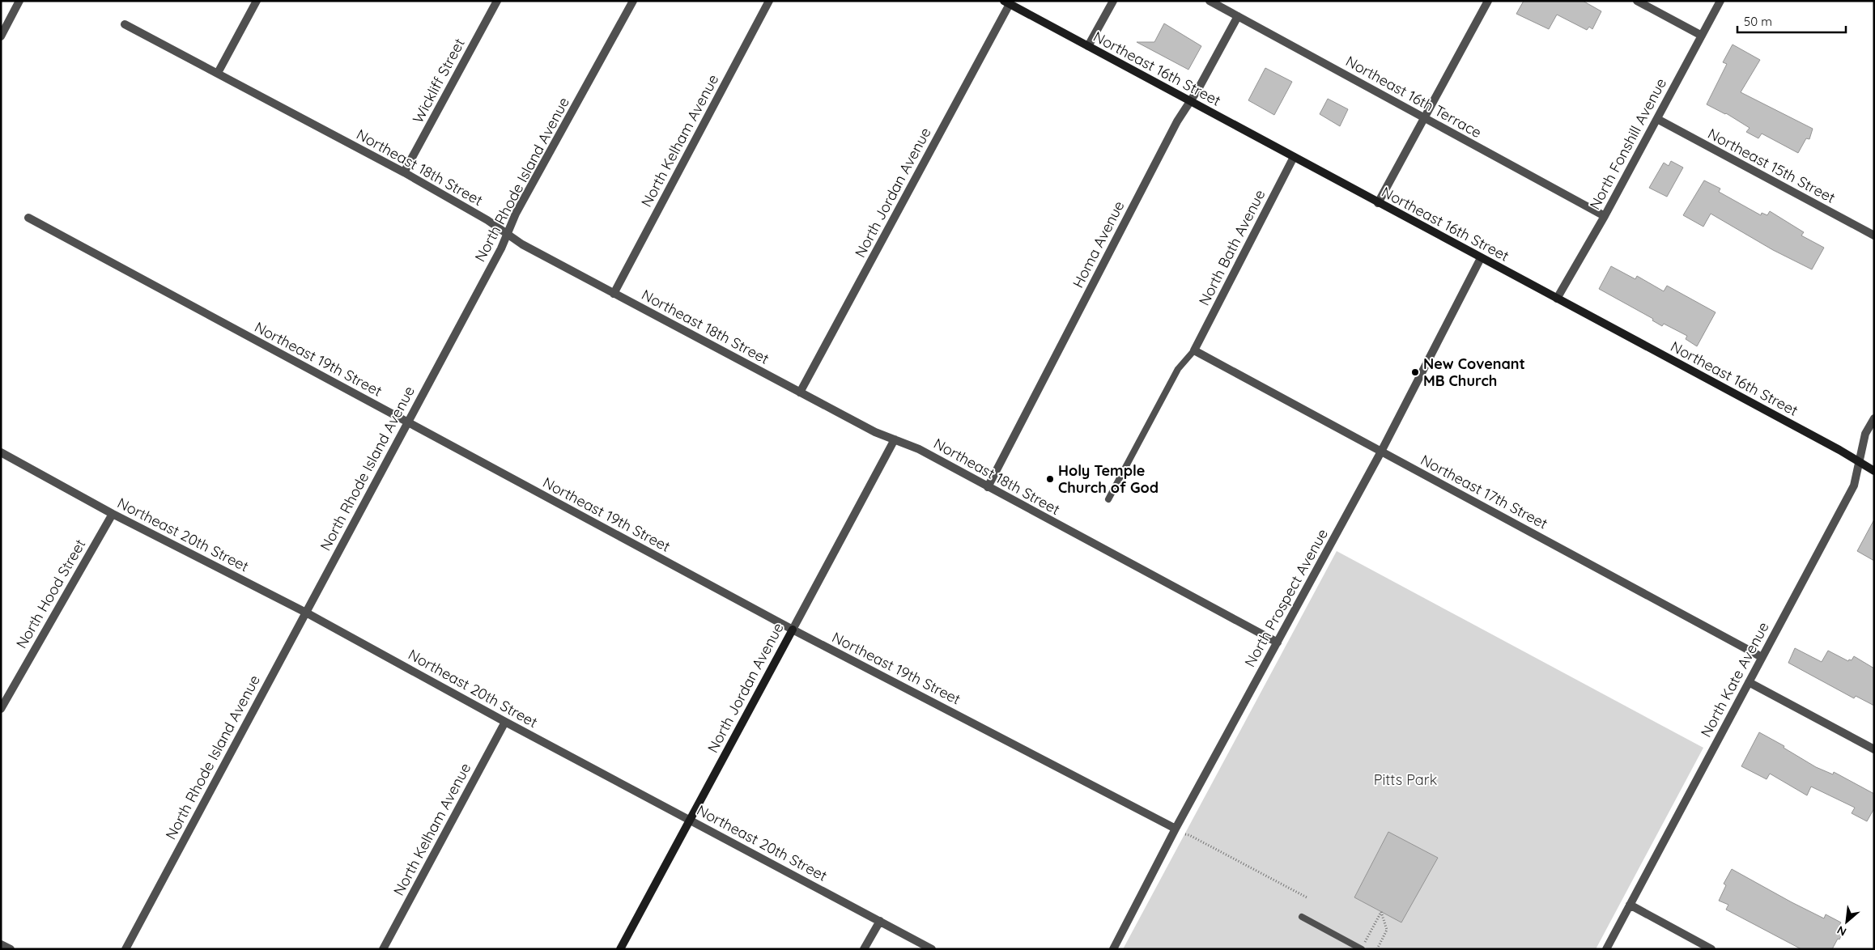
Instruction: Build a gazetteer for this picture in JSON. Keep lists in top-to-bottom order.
{
  "streets": {
    "street": [
      "Northeast 16th Street",
      "Wickliff Street",
      "Northeast 16th Terrace",
      "North Kelham Avenue",
      "North Fonshill Avenue",
      "Northeast 15th Street",
      "Northeast 18th Street",
      "North Rhode Island Avenue",
      "North Jordan Avenue",
      "Homa Avenue",
      "North Bath Avenue",
      "Northeast 19th Street",
      "Northeast 17th Street",
      "Northeast 20th Street",
      "North Hood Street",
      "North Prospect Avenue",
      "North Kate Avenue"
    ]
  },
  "crossings": [
    ["Northeast 16th Street", "North Fonshill Avenue"],
    ["Northeast 16th Street", "North Jordan Avenue"],
    ["Northeast 16th Street", "Homa Avenue"],
    ["Northeast 16th Street", "North Bath Avenue"],
    ["Northeast 16th Street", "North Prospect Avenue"],
    ["Northeast 16th Street", "North Kate Avenue"],
    ["Wickliff Street", "Northeast 18th Street"],
    ["Northeast 16th Terrace", "North Fonshill Avenue"],
    ["Northeast 16th Terrace", "Homa Avenue"],
    ["North Kelham Avenue", "Northeast 18th Street"],
    ["North Kelham Avenue", "Northeast 20th Street"],
    ["North Fonshill Avenue", "Northeast 15th Street"],
    ["Northeast 18th Street", "North Rhode Island Avenue"],
    ["Northeast 18th Street", "North Jordan Avenue"],
    ["Northeast 18th Street", "Homa Avenue"],
    ["Northeast 18th Street", "North Prospect Avenue"],
    ["North Rhode Island Avenue", "Northeast 19th Street"],
    ["North Rhode Island Avenue", "Northeast 20th Street"],
    ["North Jordan Avenue", "Northeast 19th Street"],
    ["North Jordan Avenue", "Northeast 20th Street"],
    ["North Bath Avenue", "Northeast 17th Street"],
    ["Northeast 19th Street", "North Prospect Avenue"],
    ["Northeast 17th Street", "North Prospect Avenue"],
    ["Northeast 17th Street", "North Kate Avenue"],
    ["Northeast 20th Street", "North Hood Street"]
  ],
  "parks": ["Pitts Park"],
  "places": ["New Covenant MB Church", "Holy Temple Church of God"],
  "scale_bar": "50 m",
  "north": "bottom left"
}
